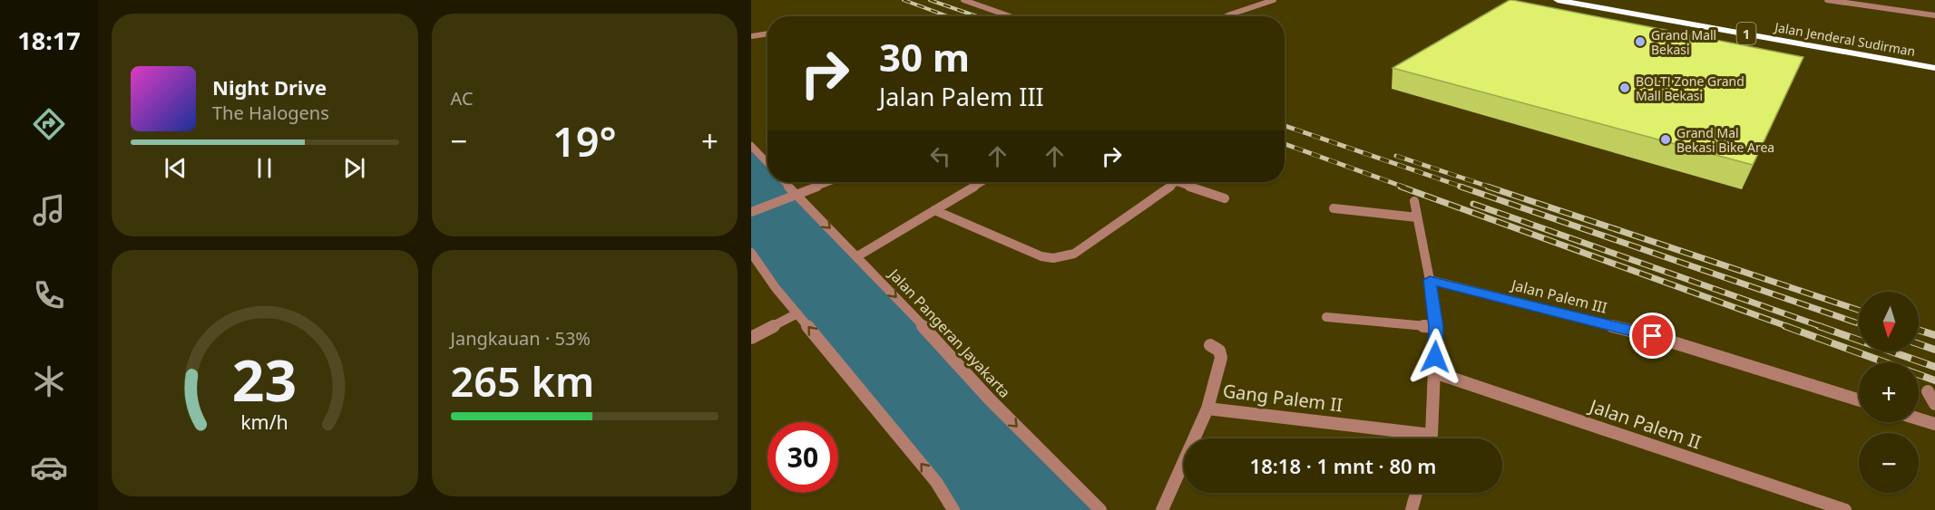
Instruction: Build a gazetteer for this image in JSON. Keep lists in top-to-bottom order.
{
  "streets": {
    "highway": ["1", "Jalan Jenderal Sudirman"],
    "street": [
      "Jalan Palem III",
      "Jalan Pangeran Jayakarta",
      "Gang Palem II",
      "Jalan Palem II"
    ]
  },
  "one_way": ["Jalan Pangeran Jayakarta"],
  "places": ["Grand Mall Bekasi", "BOLT! Zone Grand Mall Bekasi", "Grand Mal Bekasi Bike Area"],
  "north": "bottom",
  "page": {
    "tabs": "18:17",
    "tile": [
      "AC",
      ["Jangkauan · 53%", "265 km"]
    ],
    "turn": ["30 m", "Jalan Palem III"],
    "song": ["Night Drive", "The Halogens"],
    "heat": ["−", "19°", "+"],
    "map_buttons": ["+", "−"],
    "limit": "30",
    "trip": "18:18 · 1 mnt · 80 m",
    "gauge": ["23", "km/h"]
  }
}
